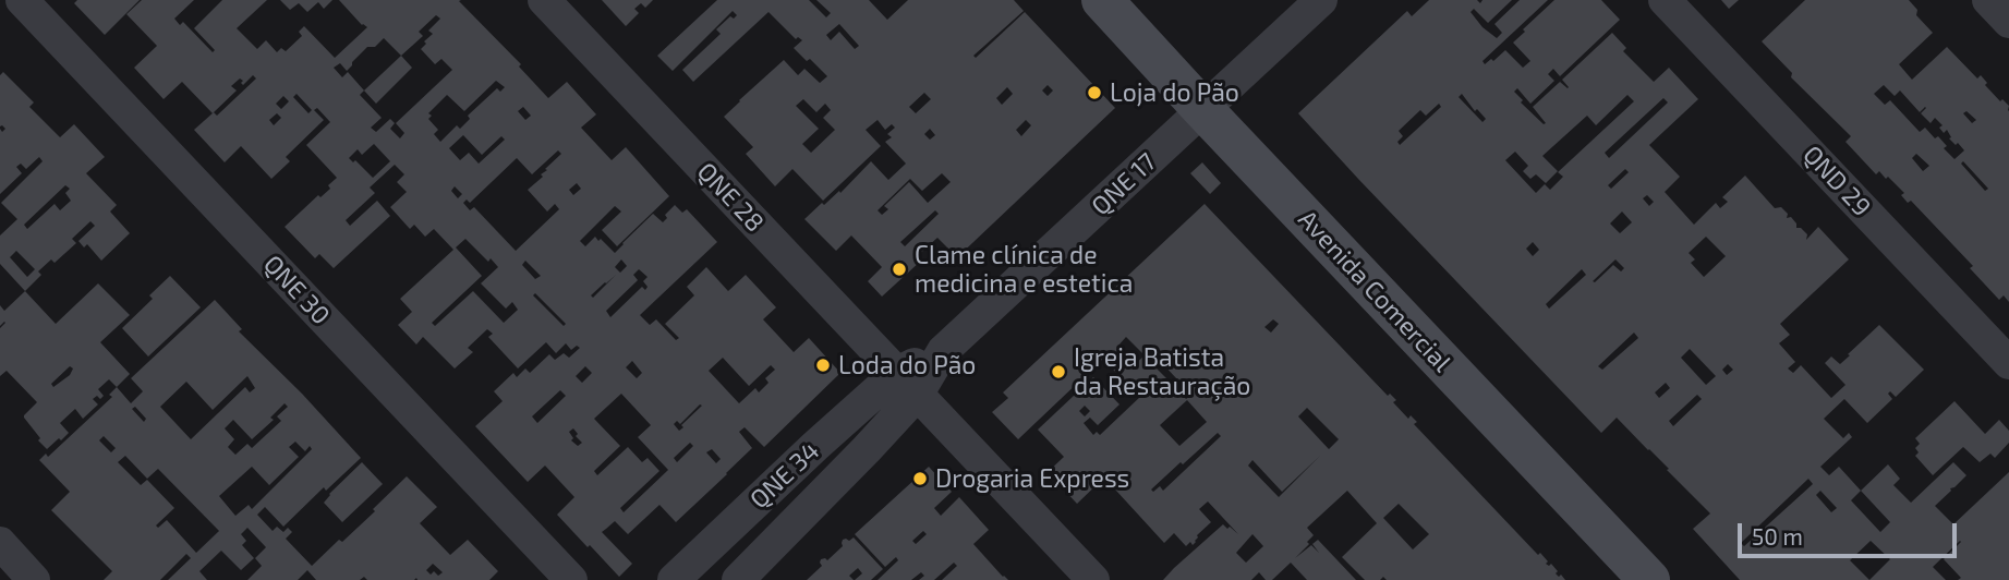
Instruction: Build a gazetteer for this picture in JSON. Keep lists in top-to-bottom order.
{
  "streets": {
    "main road": ["Avenida Comercial"],
    "street": [
      "QND 29",
      "QNE 17",
      "QNE 28",
      "QNE 30",
      "QNE 34"
    ]
  },
  "crossings": [
    ["QNE 17", "QNE 28"],
    ["QNE 17", "Avenida Comercial"],
    ["QNE 17", "QNE 34"],
    ["QNE 28", "QNE 34"]
  ],
  "places": [
    "Loja do Pão",
    "Clame clínica de medicina e estetica",
    "Loda do Pão",
    "Igreja Batista da Restauração",
    "Drogaria Express"
  ],
  "scale_bar": "50 m"
}
